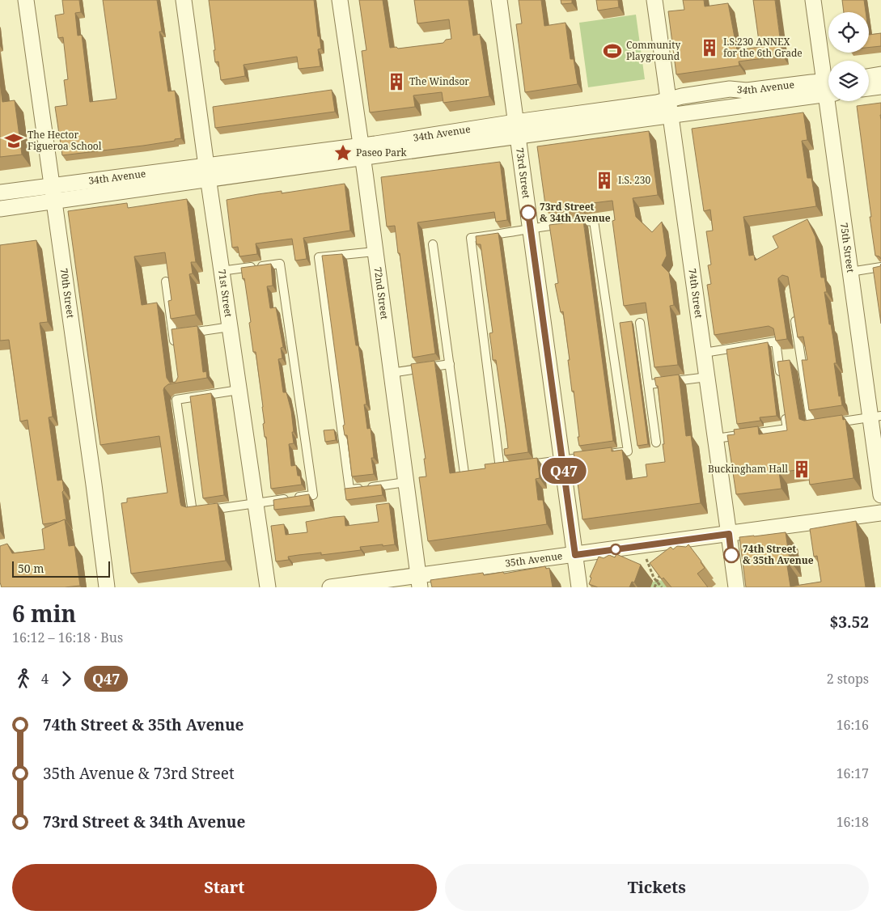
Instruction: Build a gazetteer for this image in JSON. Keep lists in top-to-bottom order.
{
  "streets": {
    "street": [
      "34th Avenue",
      "73rd Street",
      "75th Street",
      "70th Street",
      "71st Street",
      "72nd Street",
      "74th Street",
      "35th Avenue"
    ]
  },
  "crossings": [
    ["34th Avenue", "73rd Street"],
    ["34th Avenue", "70th Street"],
    ["34th Avenue", "71st Street"],
    ["34th Avenue", "72nd Street"],
    ["34th Avenue", "74th Street"],
    ["73rd Street", "35th Avenue"],
    ["72nd Street", "35th Avenue"],
    ["74th Street", "35th Avenue"]
  ],
  "places": {
    "building": [
      "I.S.230 ANNEX for the 6th Grade",
      "The Windsor",
      "I.S. 230",
      "Buckingham Hall"
    ],
    "sports": ["Community Playground"],
    "school or university": ["The Hector Figueroa School"],
    "place": ["Paseo Park"],
    "other": ["73rd Street & 34th Avenue", "74th Street & 35th Avenue"]
  },
  "lines": ["bus line Q47"],
  "scale_bar": "50 m",
  "page": {
    "on_map": "Q47",
    "scale": "50 m",
    "heading": ["6 min", "16:12 – 16:18 · Bus", "$3.52"],
    "legs": ["4", "Q47", "2 stops"],
    "list": [
      {
        "name": "74th Street & 35th Avenue",
        "value": "16:16"
      },
      {
        "name": "35th Avenue & 73rd Street",
        "value": "16:17"
      },
      {
        "name": "73rd Street & 34th Avenue",
        "value": "16:18"
      }
    ],
    "buttons": ["Start", "Tickets"]
  }
}
